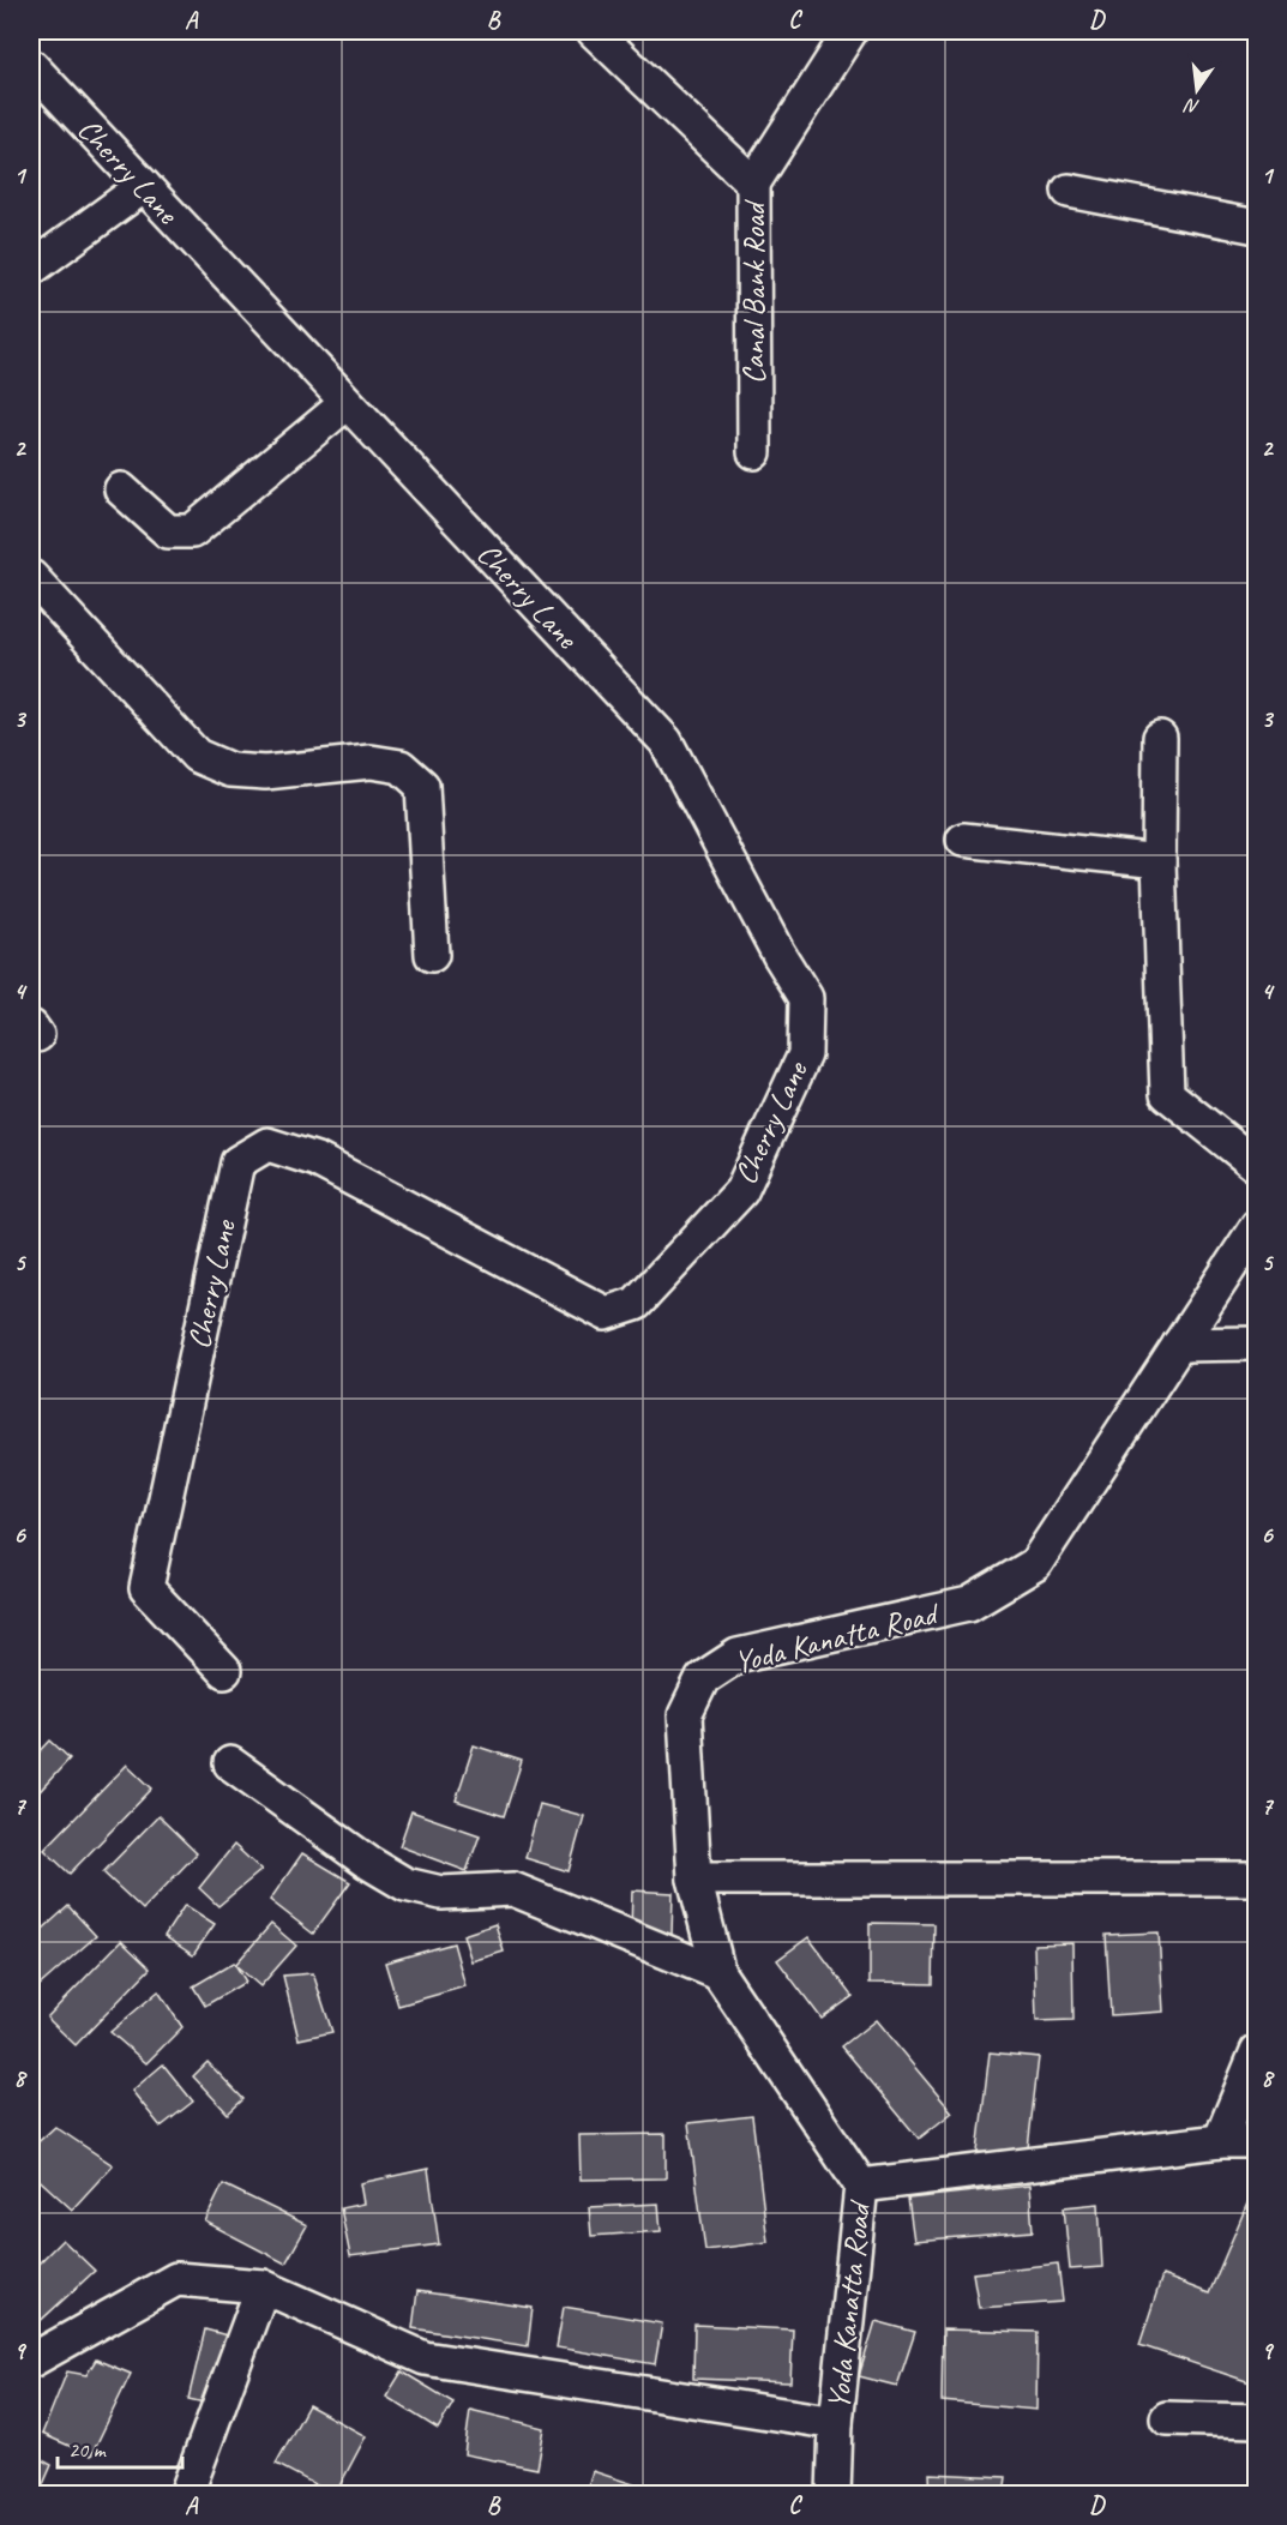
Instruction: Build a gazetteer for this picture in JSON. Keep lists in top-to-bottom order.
{
  "streets": {
    "street": ["Cherry Lane", "Canal Bank Road", "Yoda Kanatta Road"]
  },
  "scale_bar": "20 m",
  "north": "bottom",
  "grid": {
    "columns": [
      "A",
      "B",
      "C",
      "D"
    ],
    "rows": [
      "1",
      "2",
      "3",
      "4",
      "5",
      "6",
      "7",
      "8",
      "9"
    ]
  }
}
